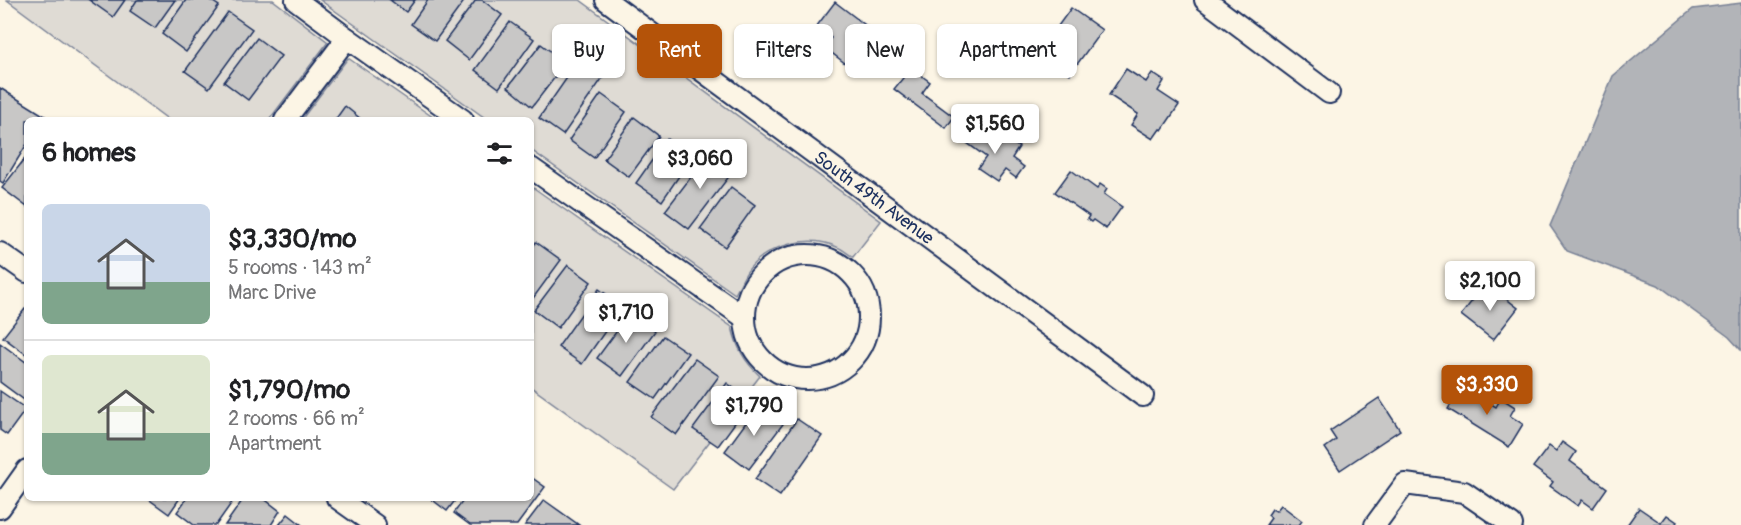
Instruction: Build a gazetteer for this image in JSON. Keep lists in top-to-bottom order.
{
  "streets": {
    "street": ["South 49th Avenue"]
  },
  "page": {
    "chip": [
      "Buy",
      "Rent",
      "Filters",
      "New",
      "Apartment"
    ],
    "price": [
      "$1,560",
      "$3,060",
      "$2,100",
      "$1,710",
      "$3,330",
      "$1,790"
    ],
    "heading": "6 homes",
    "list": [
      {
        "name": "$3,330/mo",
        "note": "5 rooms · 143 m² · Marc Drive"
      },
      {
        "name": "$1,790/mo",
        "note": "2 rooms · 66 m² · Apartment"
      }
    ]
  }
}
